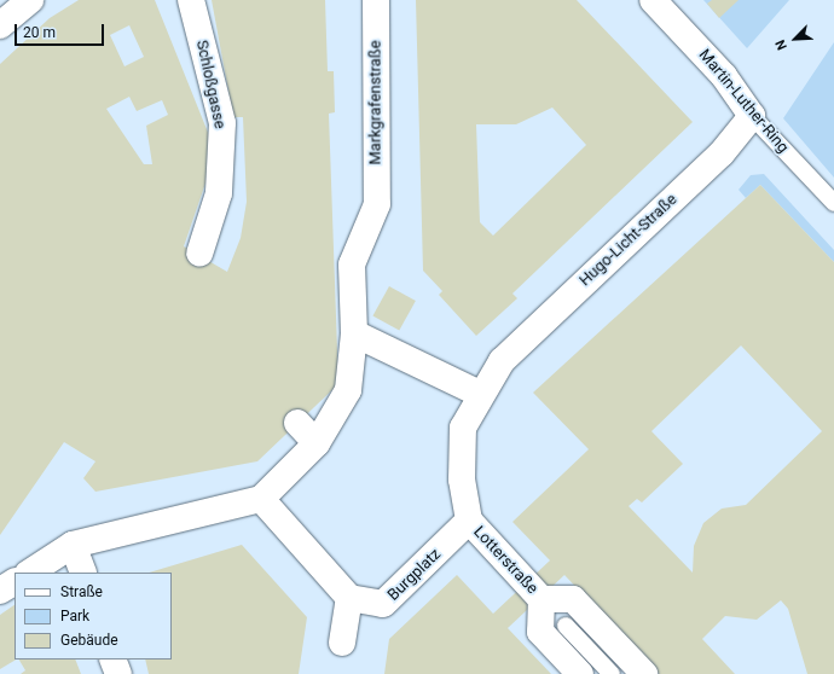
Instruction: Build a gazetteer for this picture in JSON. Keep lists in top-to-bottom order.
{
  "streets": {
    "street": [
      "Schloßgasse",
      "Martin-Luther-Ring",
      "Markgrafenstraße",
      "Hugo-Licht-Straße",
      "Lotterstraße",
      "Burgplatz"
    ]
  },
  "crossings": [
    ["Martin-Luther-Ring", "Hugo-Licht-Straße"],
    ["Lotterstraße", "Burgplatz"]
  ],
  "legend": ["Straße", "Park", "Gebäude"],
  "scale_bar": "20 m",
  "north": "bottom left"
}
